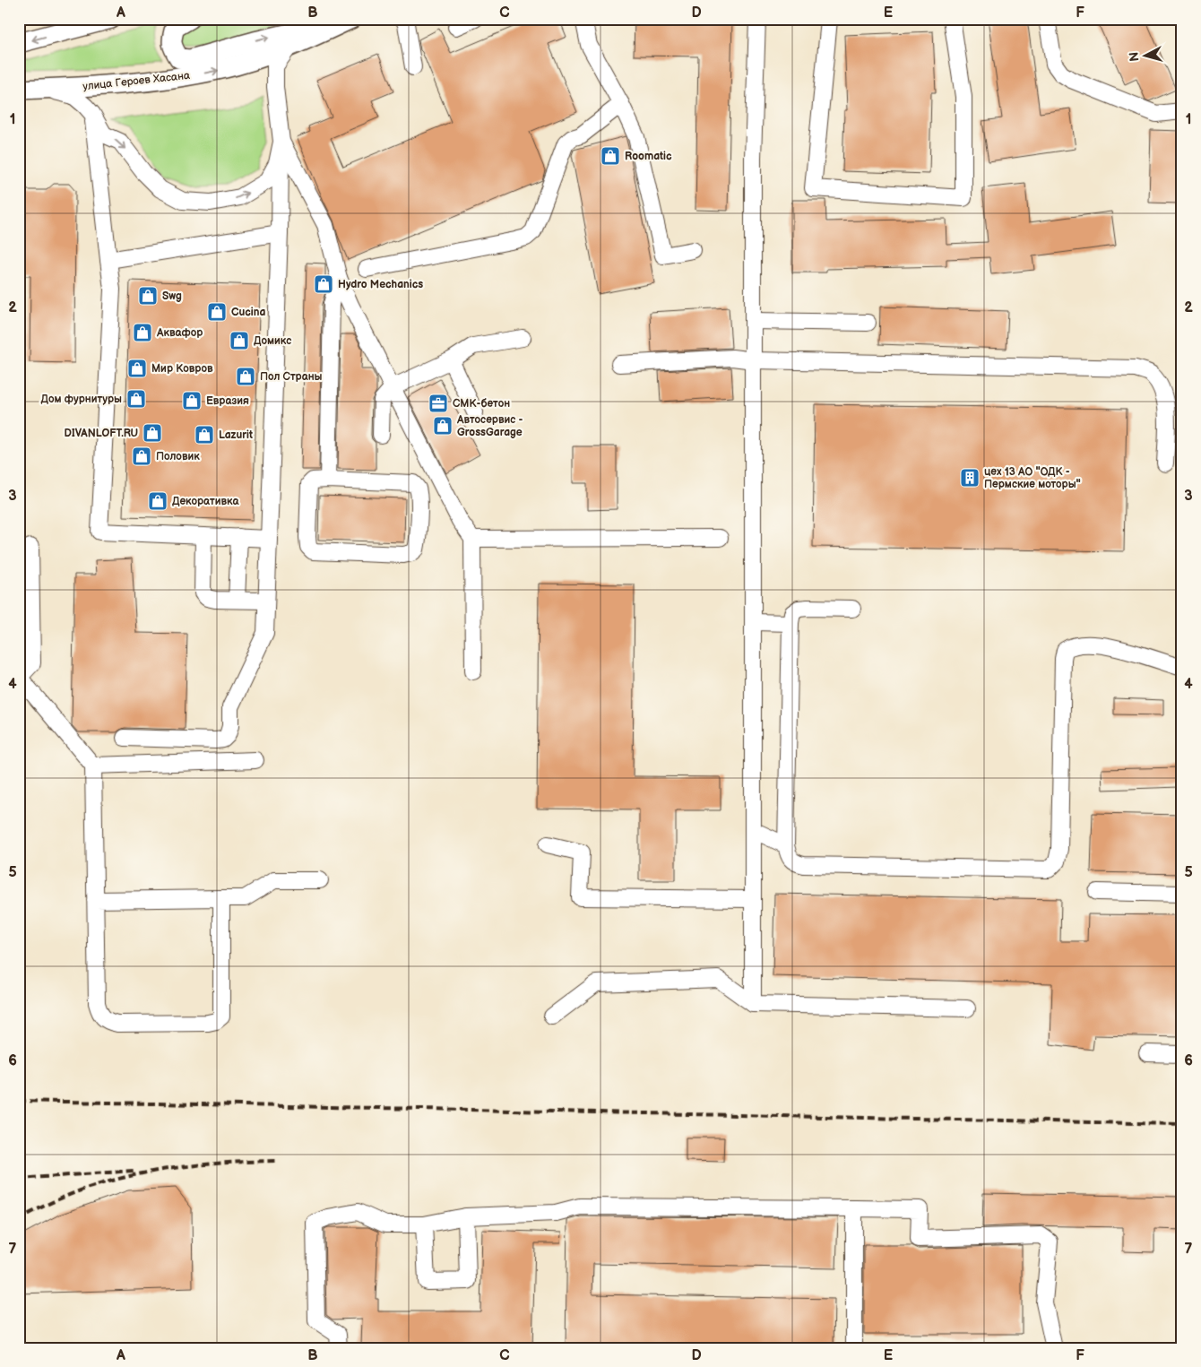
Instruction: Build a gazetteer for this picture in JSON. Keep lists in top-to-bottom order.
{
  "streets": {
    "main road": ["улица Героев Хасана"]
  },
  "one_way": ["улица Героев Хасана"],
  "places": {
    "shop": [
      "Roomatic",
      "Hydro Mechanics",
      "Swg",
      "Cucina",
      "Аквафор",
      "Домикс",
      "Мир Ковров",
      "Пол Страны",
      "Дом фурнитуры",
      "Евразия",
      "Автосервис - GrossGarage",
      "DIVANLOFT.RU",
      "Lazurit",
      "Половик",
      "Декоративка"
    ],
    "office": ["СМК-бетон"],
    "building": ["цех 13 АО \"ОДК - Пермские моторы\""]
  },
  "north": "left",
  "grid": {
    "columns": [
      "A",
      "B",
      "C",
      "D",
      "E",
      "F"
    ],
    "rows": [
      "1",
      "2",
      "3",
      "4",
      "5",
      "6",
      "7"
    ]
  }
}
